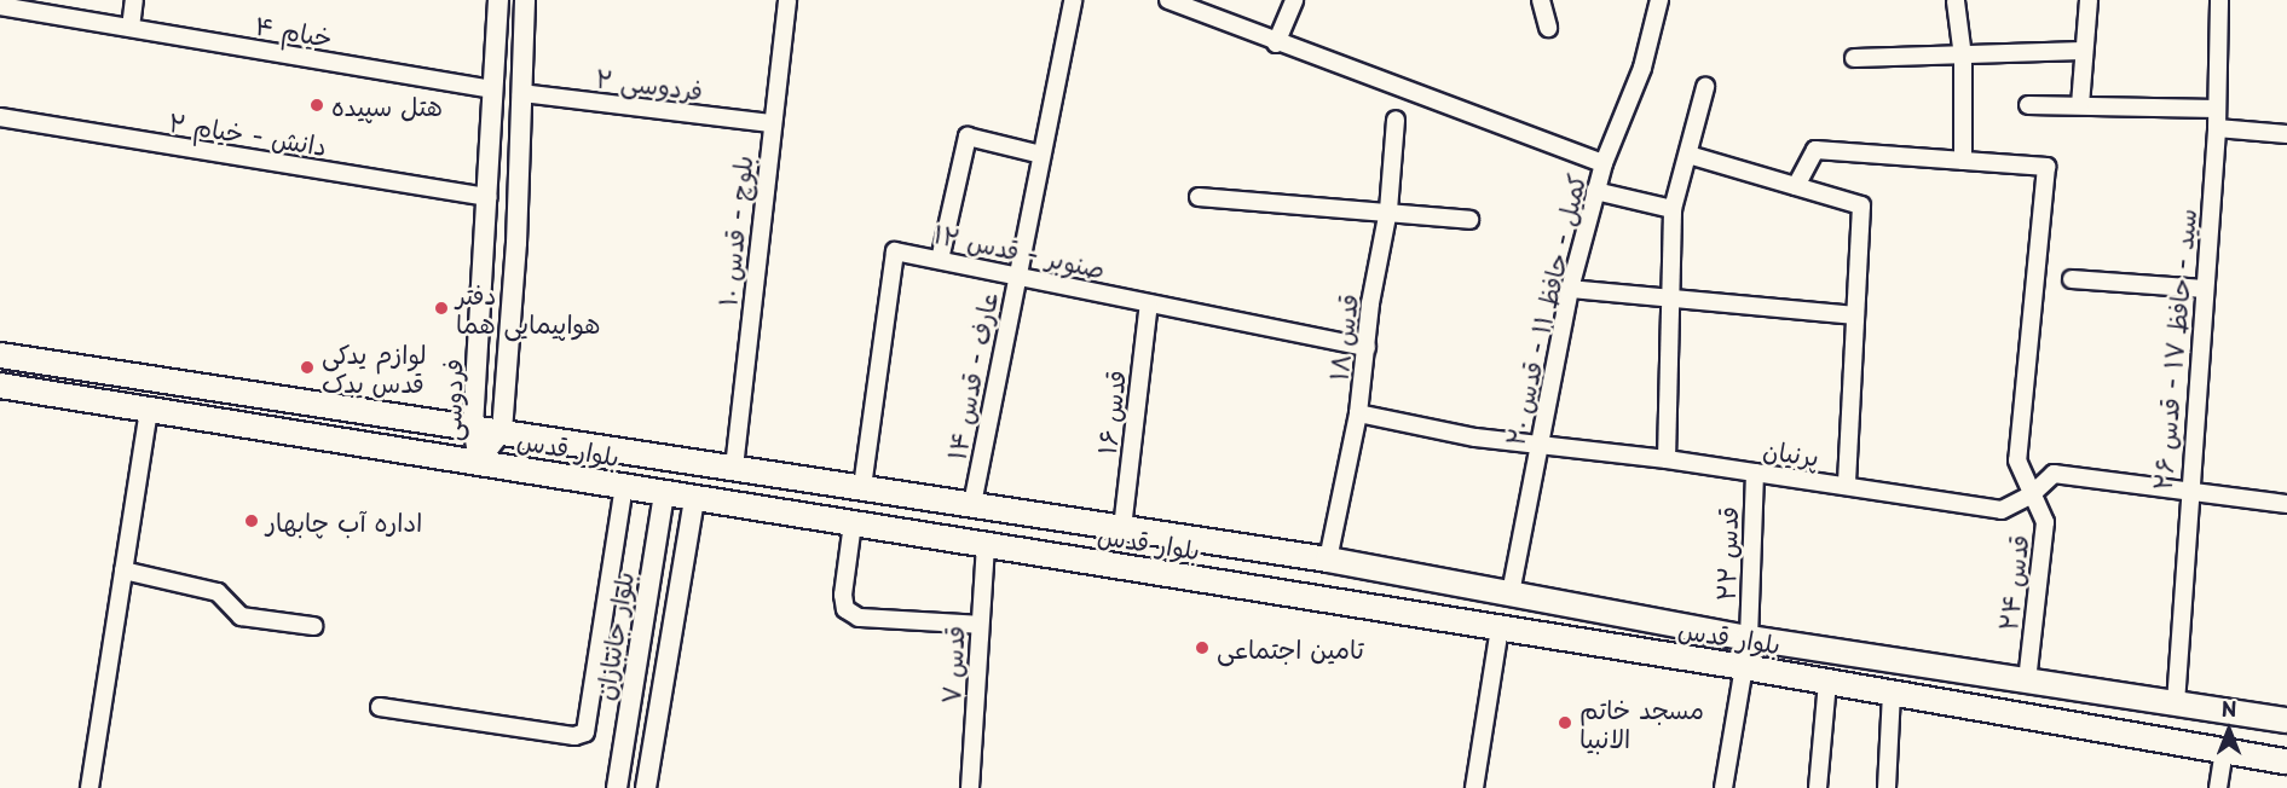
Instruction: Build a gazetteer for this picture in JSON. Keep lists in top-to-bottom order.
{
  "streets": {
    "main road": ["بلوار قدس"],
    "street": [
      "خیام ۴",
      "فردوسی ۲",
      "دانش - خیام ۲",
      "بلوچ - قدس ۱۰",
      "صنوبر - قدس ۱۲",
      "کمیل - حافظ ۱۱ - قدس ۲۰",
      "قدس ۱۸",
      "سید - حافظ ۱۷ - قدس ۲۶",
      "عارف - قدس ۱۴",
      "فردوسی",
      "قدس ۱۶",
      "پرنیان",
      "قدس ۲۲",
      "قدس ۲۴",
      "بلوار جانبازان",
      "قدس ۷"
    ]
  },
  "crossings": [
    ["خیام ۴", "فردوسی"],
    ["فردوسی ۲", "بلوچ - قدس ۱۰"],
    ["فردوسی ۲", "فردوسی"],
    ["دانش - خیام ۲", "فردوسی"],
    ["بلوچ - قدس ۱۰", "بلوار قدس"],
    ["صنوبر - قدس ۱۲", "قدس ۱۸"],
    ["صنوبر - قدس ۱۲", "عارف - قدس ۱۴"],
    ["صنوبر - قدس ۱۲", "قدس ۱۶"],
    ["صنوبر - قدس ۱۲", "بلوار قدس"],
    ["کمیل - حافظ ۱۱ - قدس ۲۰", "بلوار قدس"],
    ["کمیل - حافظ ۱۱ - قدس ۲۰", "پرنیان"],
    ["قدس ۱۸", "بلوار قدس"],
    ["قدس ۱۸", "پرنیان"],
    ["سید - حافظ ۱۷ - قدس ۲۶", "بلوار قدس"],
    ["سید - حافظ ۱۷ - قدس ۲۶", "پرنیان"],
    ["عارف - قدس ۱۴", "بلوار قدس"],
    ["فردوسی", "بلوار قدس"],
    ["قدس ۱۶", "بلوار قدس"],
    ["بلوار قدس", "قدس ۲۲"],
    ["بلوار قدس", "قدس ۲۴"],
    ["بلوار قدس", "بلوار جانبازان"],
    ["بلوار قدس", "قدس ۷"],
    ["پرنیان", "قدس ۲۲"],
    ["پرنیان", "قدس ۲۴"]
  ],
  "places": [
    "هتل سپیده",
    "دفتر هواپیمایی هما",
    "لوازم یدکی قدس یدک",
    "اداره آب چابهار",
    "تامین اجتماعی",
    "مسجد خاتم الانبیا"
  ],
  "north": "top"
}
